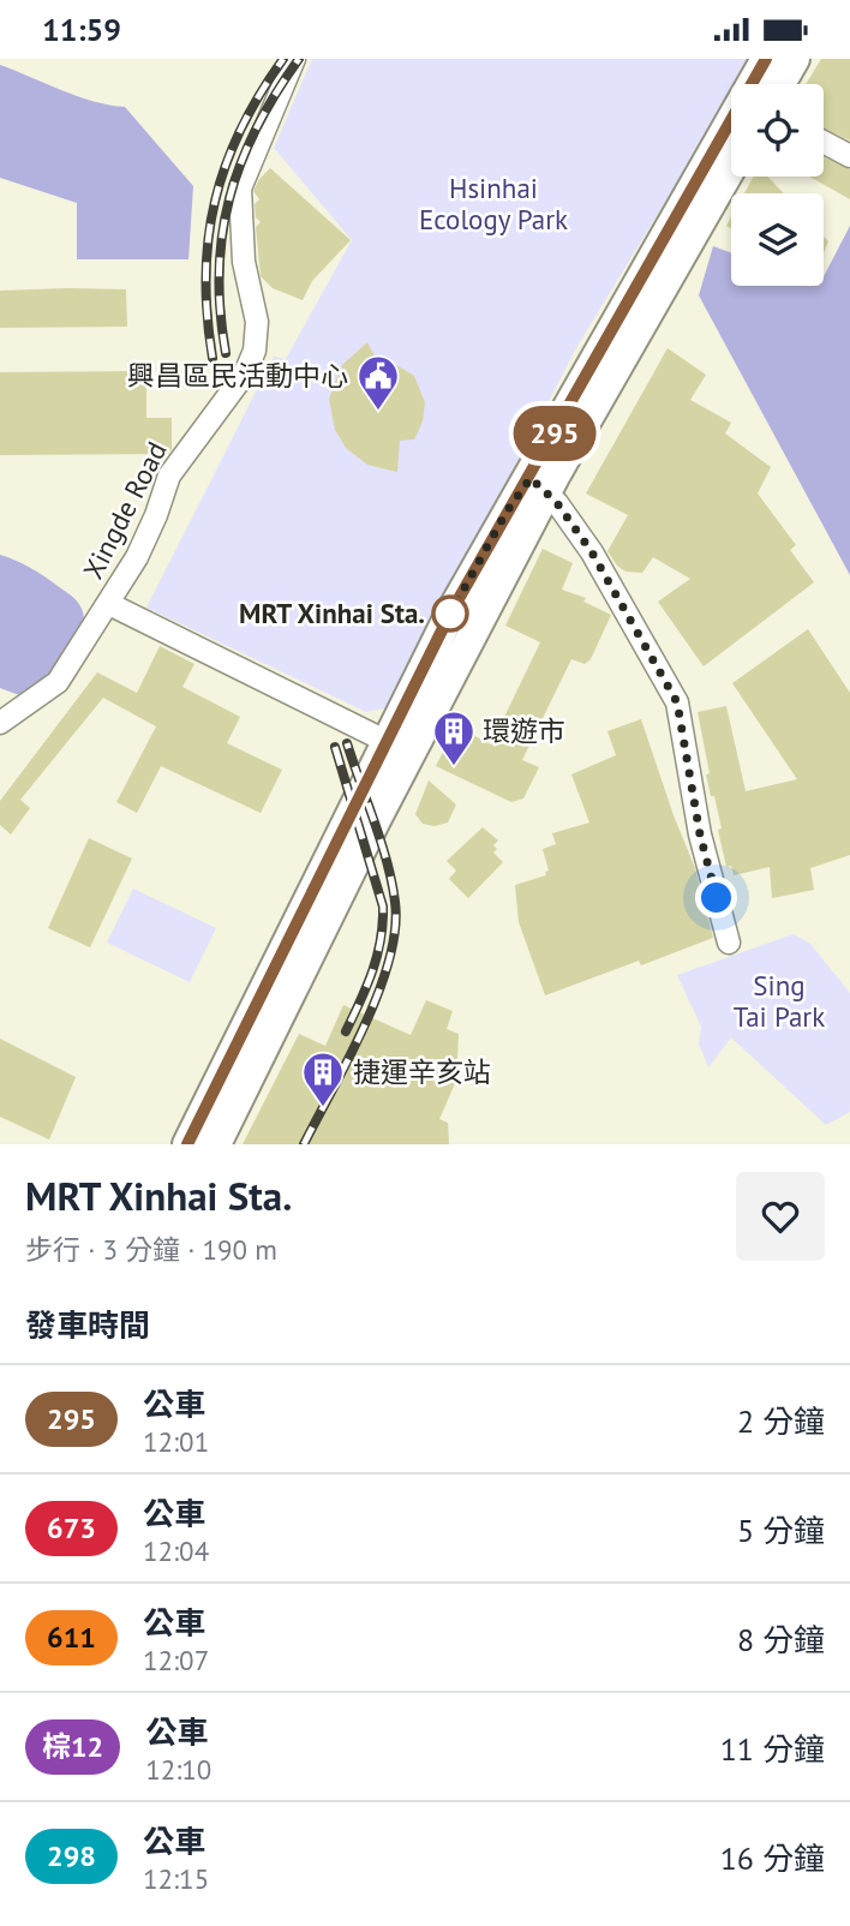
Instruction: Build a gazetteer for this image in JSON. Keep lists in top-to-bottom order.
{
  "streets": {
    "street": ["Xingde Road"]
  },
  "parks": ["Hsinhai Ecology Park", "Sing Tai Park"],
  "places": {
    "public building": ["興昌區民活動中心"],
    "other": ["MRT Xinhai Sta."],
    "building": ["環遊市", "捷運辛亥站"]
  },
  "lines": ["bus line 295"],
  "page": {
    "status": "11:59",
    "on_map": "295",
    "heading": [
      ["MRT Xinhai Sta.", "步行 · 3 分鐘 · 190 m"],
      "發車時間"
    ],
    "list": [
      {
        "mark": "295",
        "name": "公車",
        "note": "12:01",
        "value": "2 分鐘"
      },
      {
        "mark": "673",
        "name": "公車",
        "note": "12:04",
        "value": "5 分鐘"
      },
      {
        "mark": "611",
        "name": "公車",
        "note": "12:07",
        "value": "8 分鐘"
      },
      {
        "mark": "棕12",
        "name": "公車",
        "note": "12:10",
        "value": "11 分鐘"
      },
      {
        "mark": "298",
        "name": "公車",
        "note": "12:15",
        "value": "16 分鐘"
      }
    ]
  }
}
